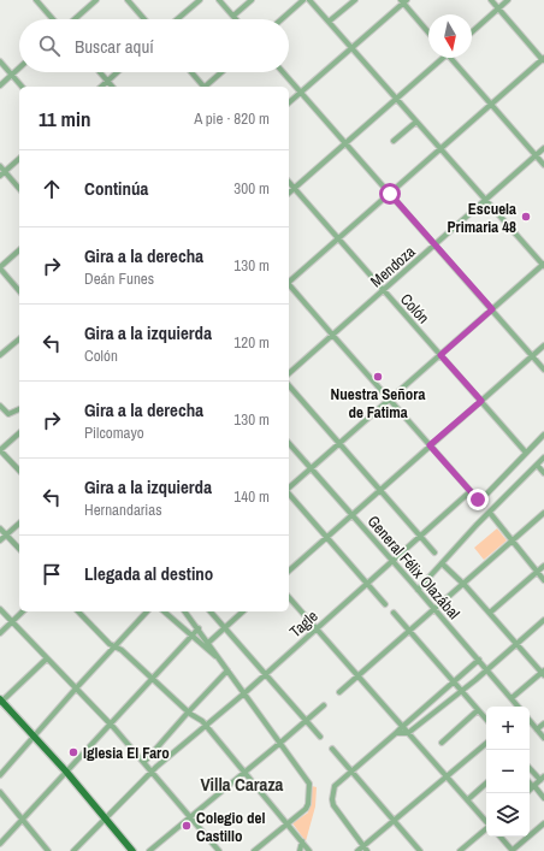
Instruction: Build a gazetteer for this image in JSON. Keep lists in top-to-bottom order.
{
  "streets": {
    "street": [
      "Mendoza",
      "Colón",
      "General Félix Olazábal",
      "Tagle"
    ]
  },
  "crossings": [
    ["Mendoza", "Colón"],
    ["General Félix Olazábal", "Tagle"]
  ],
  "districts": ["Villa Caraza"],
  "places": [
    "Escuela Primaria 48",
    "Nuestra Señora de Fatima",
    "Iglesia El Faro",
    "Colegio del Castillo"
  ],
  "north": "bottom",
  "page": {
    "search": "Buscar aquí",
    "heading": ["11 min", "A pie · 820 m"],
    "list": [
      ["Continúa", "300 m"],
      ["Gira a la derecha", "Deán Funes", "130 m"],
      ["Gira a la izquierda", "Colón", "120 m"],
      ["Gira a la derecha", "Pilcomayo", "130 m"],
      ["Gira a la izquierda", "Hernandarias", "140 m"],
      "Llegada al destino"
    ],
    "map_buttons": ["+", "−"]
  }
}
